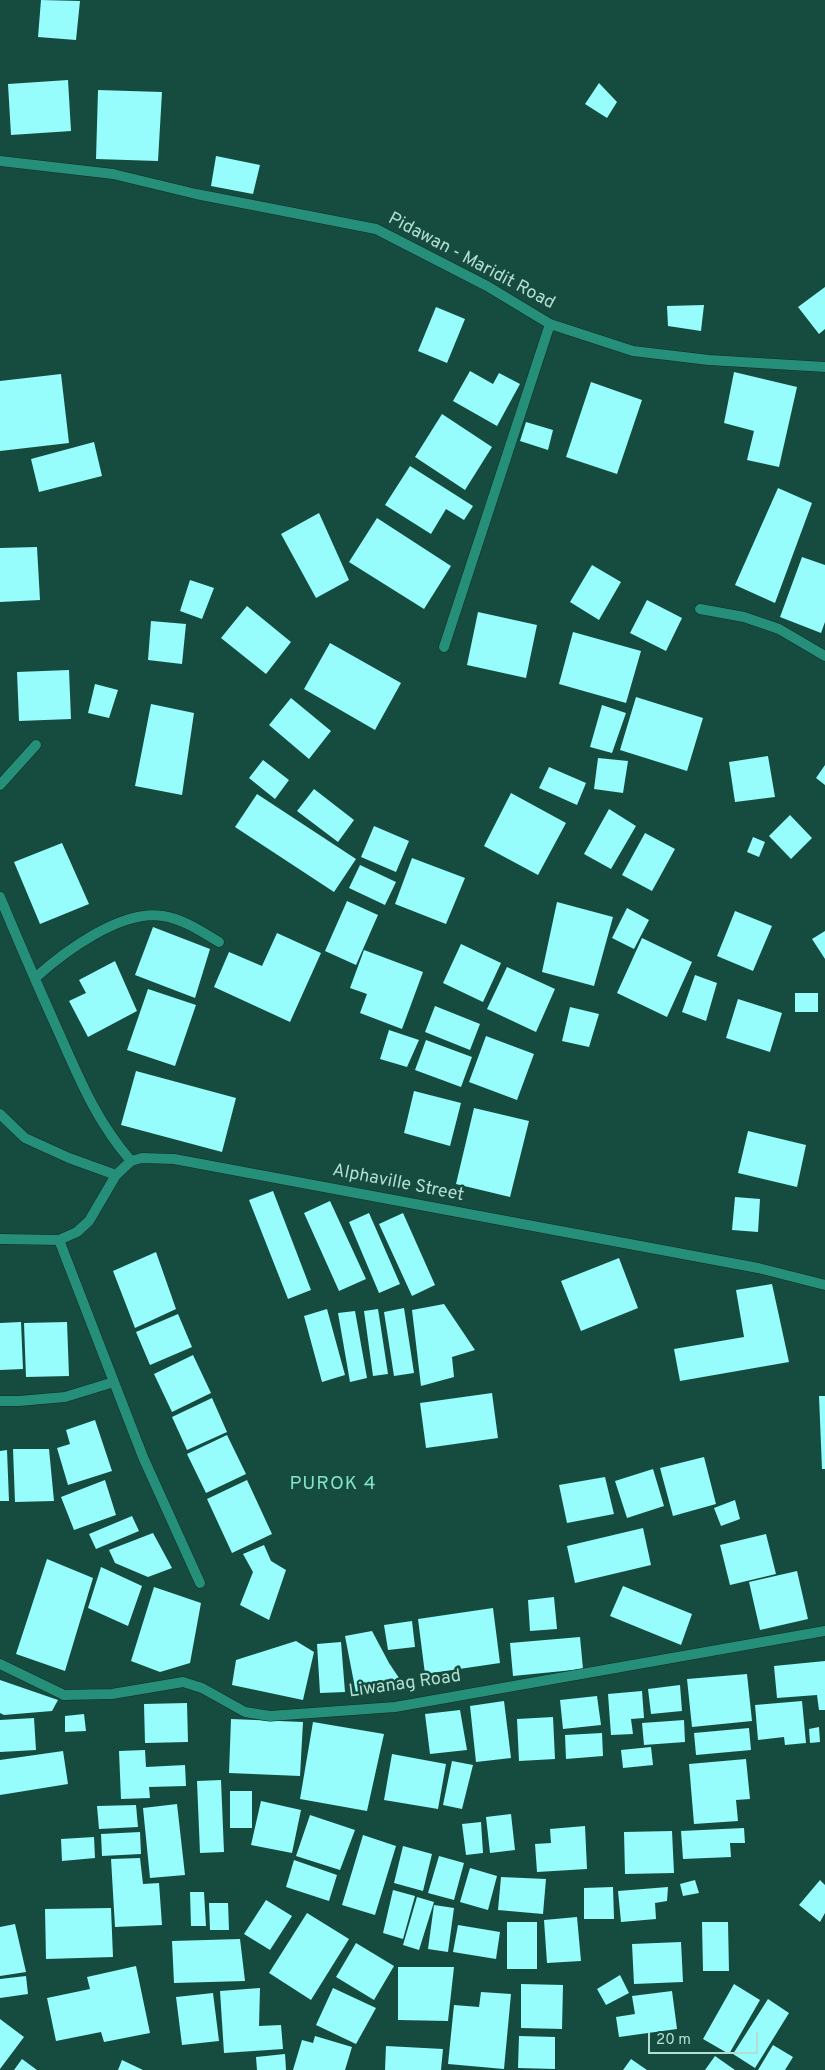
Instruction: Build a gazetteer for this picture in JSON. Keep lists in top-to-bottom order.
{
  "streets": {
    "street": ["Pidawan - Maridit Road", "Alphaville Street", "Liwanag Road"]
  },
  "districts": ["PUROK 4"],
  "scale_bar": "20 m"
}
